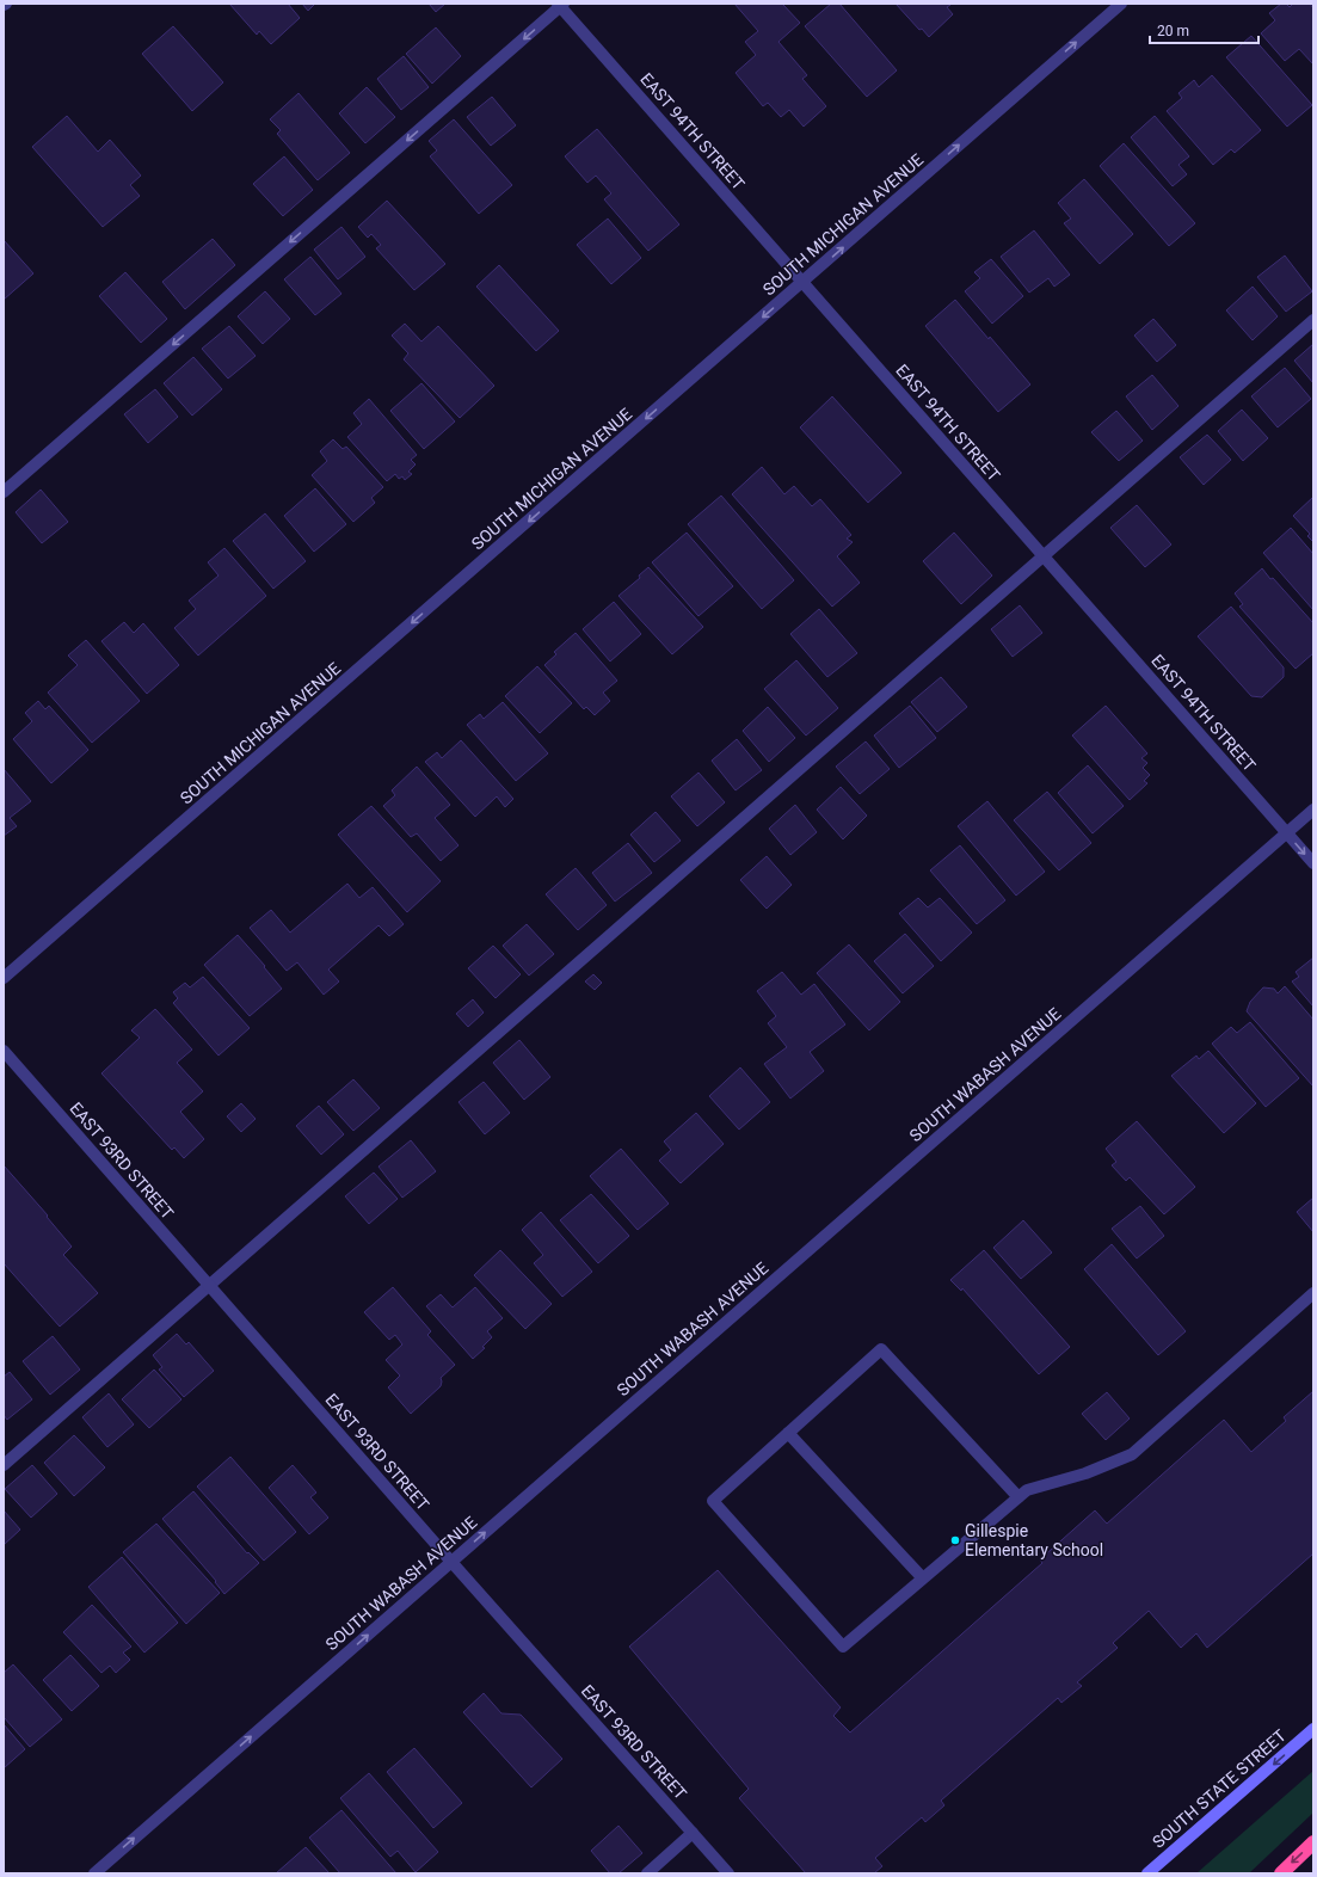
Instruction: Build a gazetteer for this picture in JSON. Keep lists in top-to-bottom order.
{
  "streets": {
    "main road": ["SOUTH STATE STREET"],
    "street": [
      "EAST 94TH STREET",
      "SOUTH MICHIGAN AVENUE",
      "SOUTH WABASH AVENUE",
      "EAST 93RD STREET"
    ]
  },
  "crossings": [
    ["EAST 94TH STREET", "SOUTH MICHIGAN AVENUE"],
    ["EAST 94TH STREET", "SOUTH WABASH AVENUE"],
    ["SOUTH WABASH AVENUE", "EAST 93RD STREET"]
  ],
  "one_way": ["SOUTH WABASH AVENUE", "SOUTH STATE STREET"],
  "places": ["Gillespie Elementary School"],
  "scale_bar": "20 m"
}
